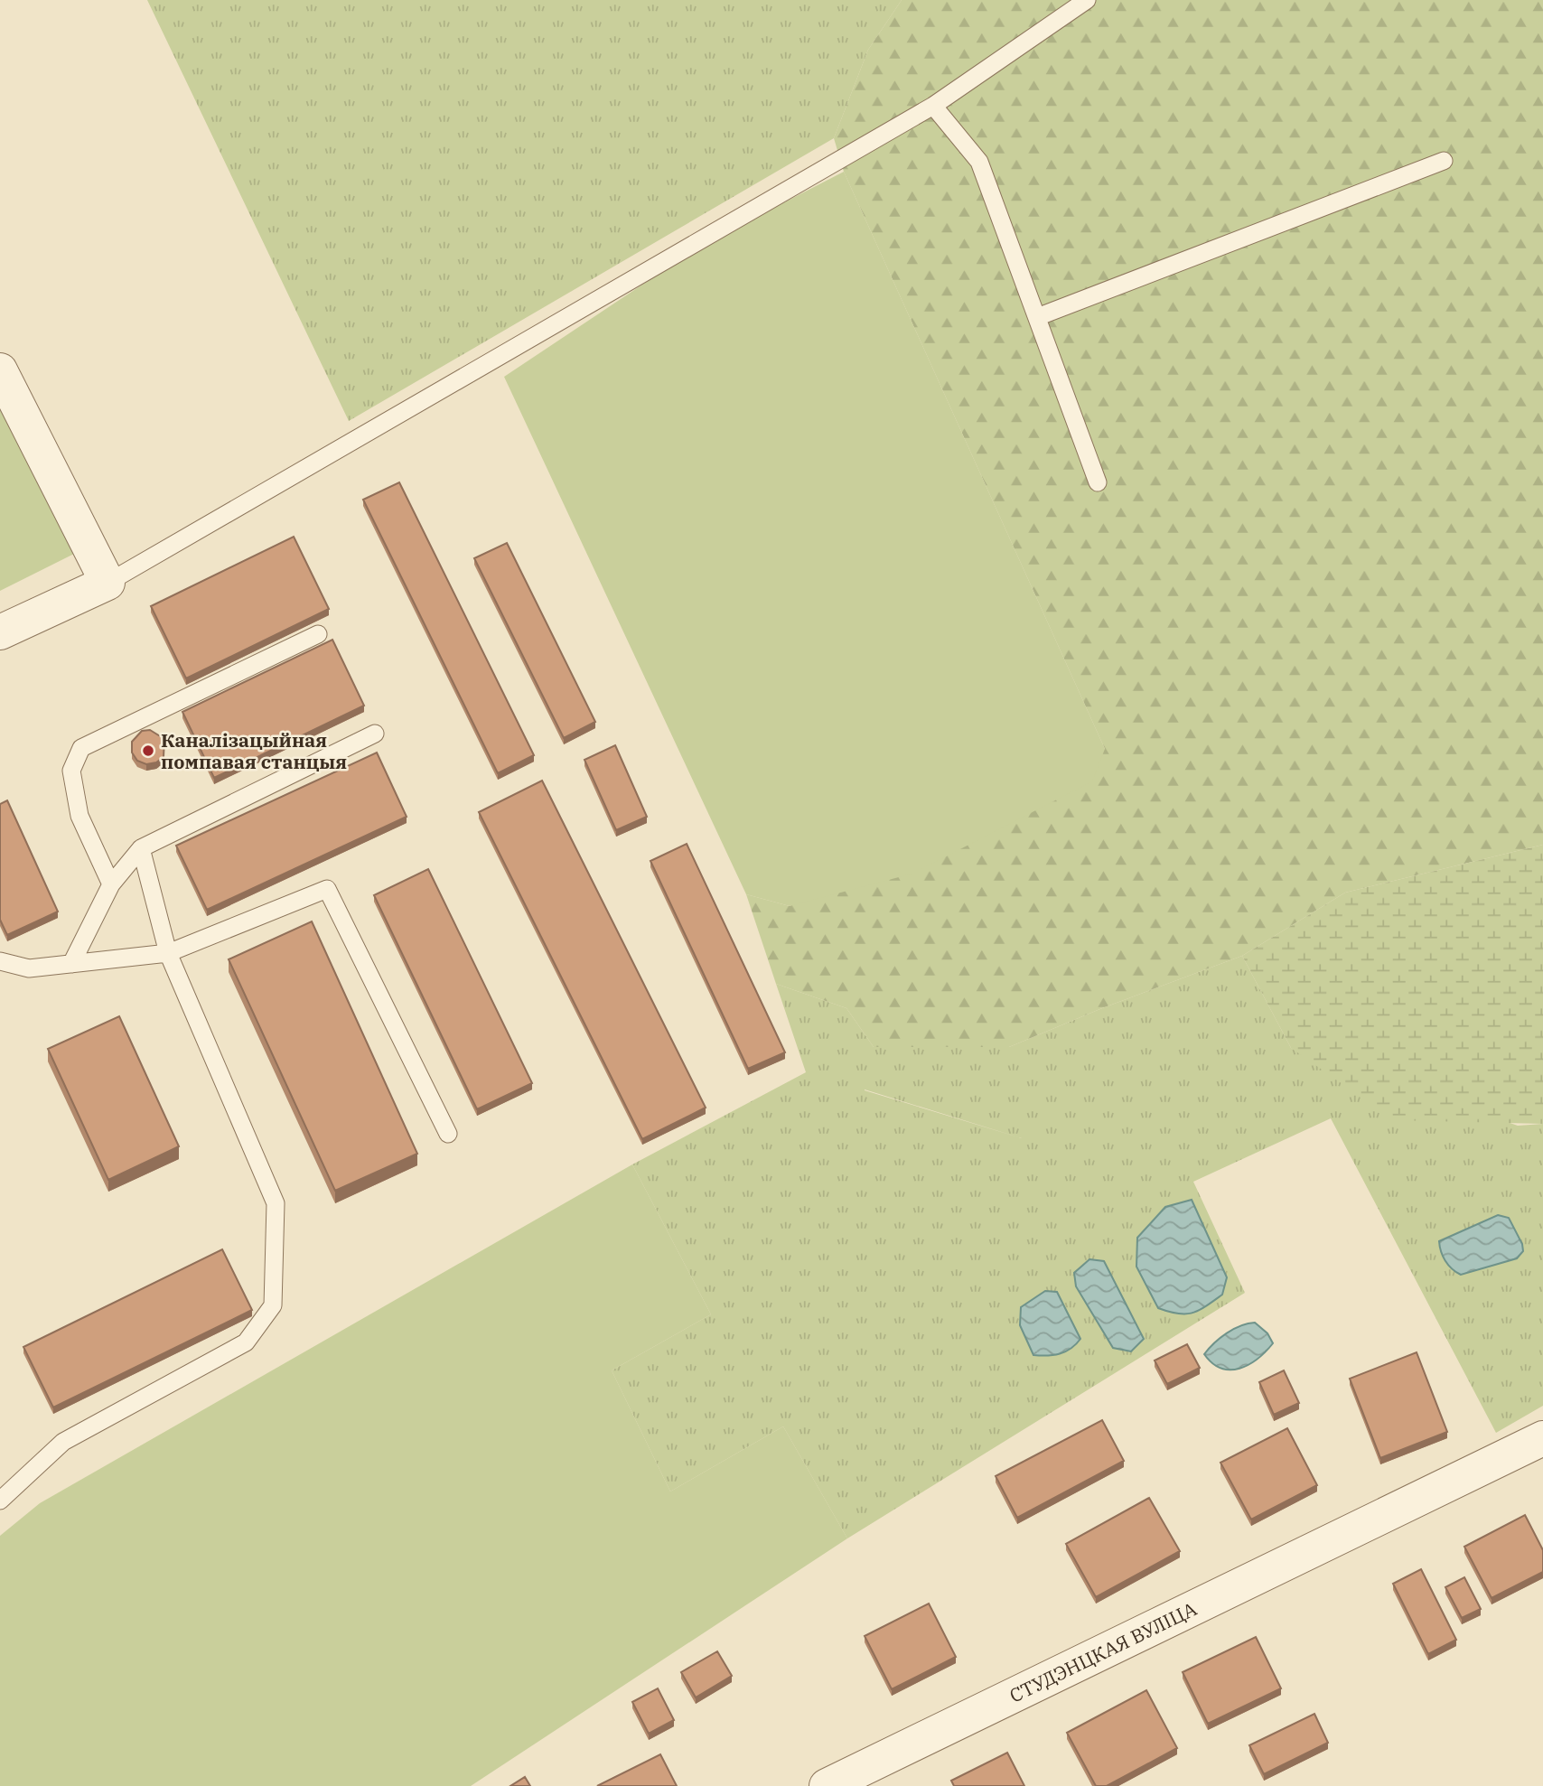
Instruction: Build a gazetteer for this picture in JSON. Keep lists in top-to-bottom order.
{
  "streets": {
    "street": ["СТУДЭНЦКАЯ ВУЛІЦА"]
  },
  "places": ["Каналізацыйная помпавая станцыя"]
}
